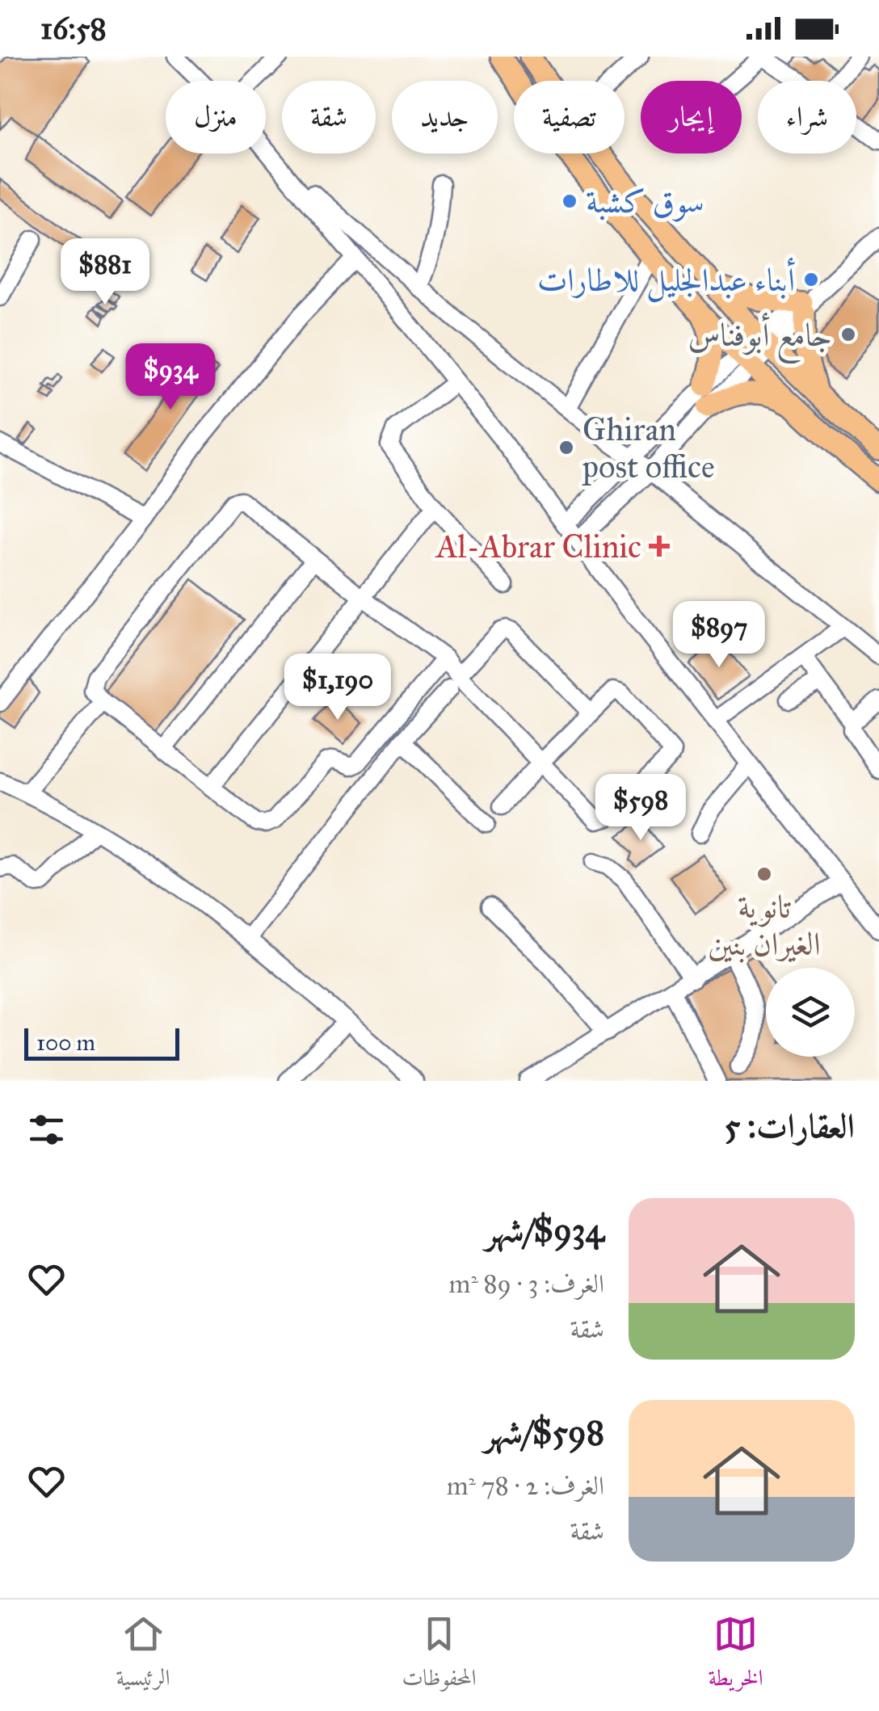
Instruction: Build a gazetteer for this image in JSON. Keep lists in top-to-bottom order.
{
  "places": {
    "other": [
      "سوق كشبة",
      "أبناء عبدالجليل للاطارات",
      "جامع أبوفناس",
      "Ghiran post office",
      "تانوية الغيران بنين"
    ],
    "health": ["Al-Abrar Clinic"]
  },
  "scale_bar": "100 m",
  "page": {
    "status": "16:58",
    "chip": [
      "شراء",
      "إيجار",
      "تصفية",
      "جديد",
      "شقة",
      "منزل"
    ],
    "price": [
      "$881",
      "$934",
      "$897",
      "$1,190",
      "$598"
    ],
    "scale": "100 m",
    "heading": "العقارات: 5",
    "list": [
      {
        "name": "$934/شهر",
        "note": "الغرف: 3 · 89 m² · شقة"
      },
      {
        "name": "$598/شهر",
        "note": "الغرف: 2 · 78 m² · شقة"
      }
    ],
    "tabs": ["الخريطة", "المحفوظات", "الرئيسية"]
  }
}
